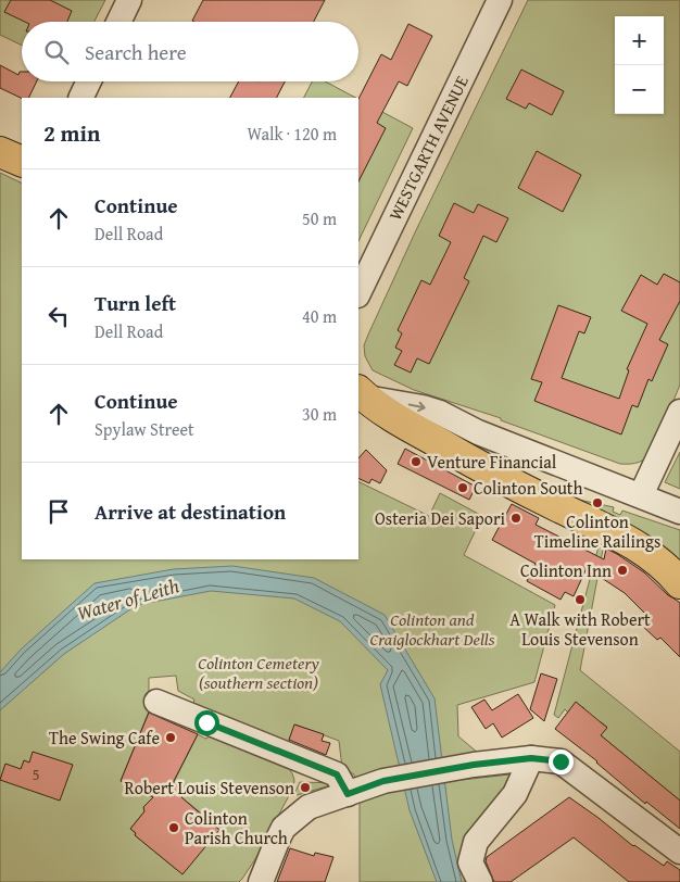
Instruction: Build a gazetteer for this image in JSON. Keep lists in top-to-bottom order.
{
  "streets": {
    "street": ["WESTGARTH AVENUE"]
  },
  "water": ["Water of Leith"],
  "parks": ["Colinton and Craiglockhart Dells", "Colinton Cemetery (southern section)"],
  "places": [
    "Venture Financial",
    "Colinton South",
    "Colinton Timeline Railings",
    "Osteria Dei Sapori",
    "Colinton Inn",
    "A Walk with Robert Louis Stevenson",
    "The Swing Cafe",
    "Robert Louis Stevenson",
    "Colinton Parish Church"
  ],
  "house_numbers": ["5"],
  "page": {
    "map_buttons": ["+", "−"],
    "search": "Search here",
    "heading": ["2 min", "Walk · 120 m"],
    "list": [
      ["Continue", "Dell Road", "50 m"],
      ["Turn left", "Dell Road", "40 m"],
      ["Continue", "Spylaw Street", "30 m"],
      "Arrive at destination"
    ]
  }
}
